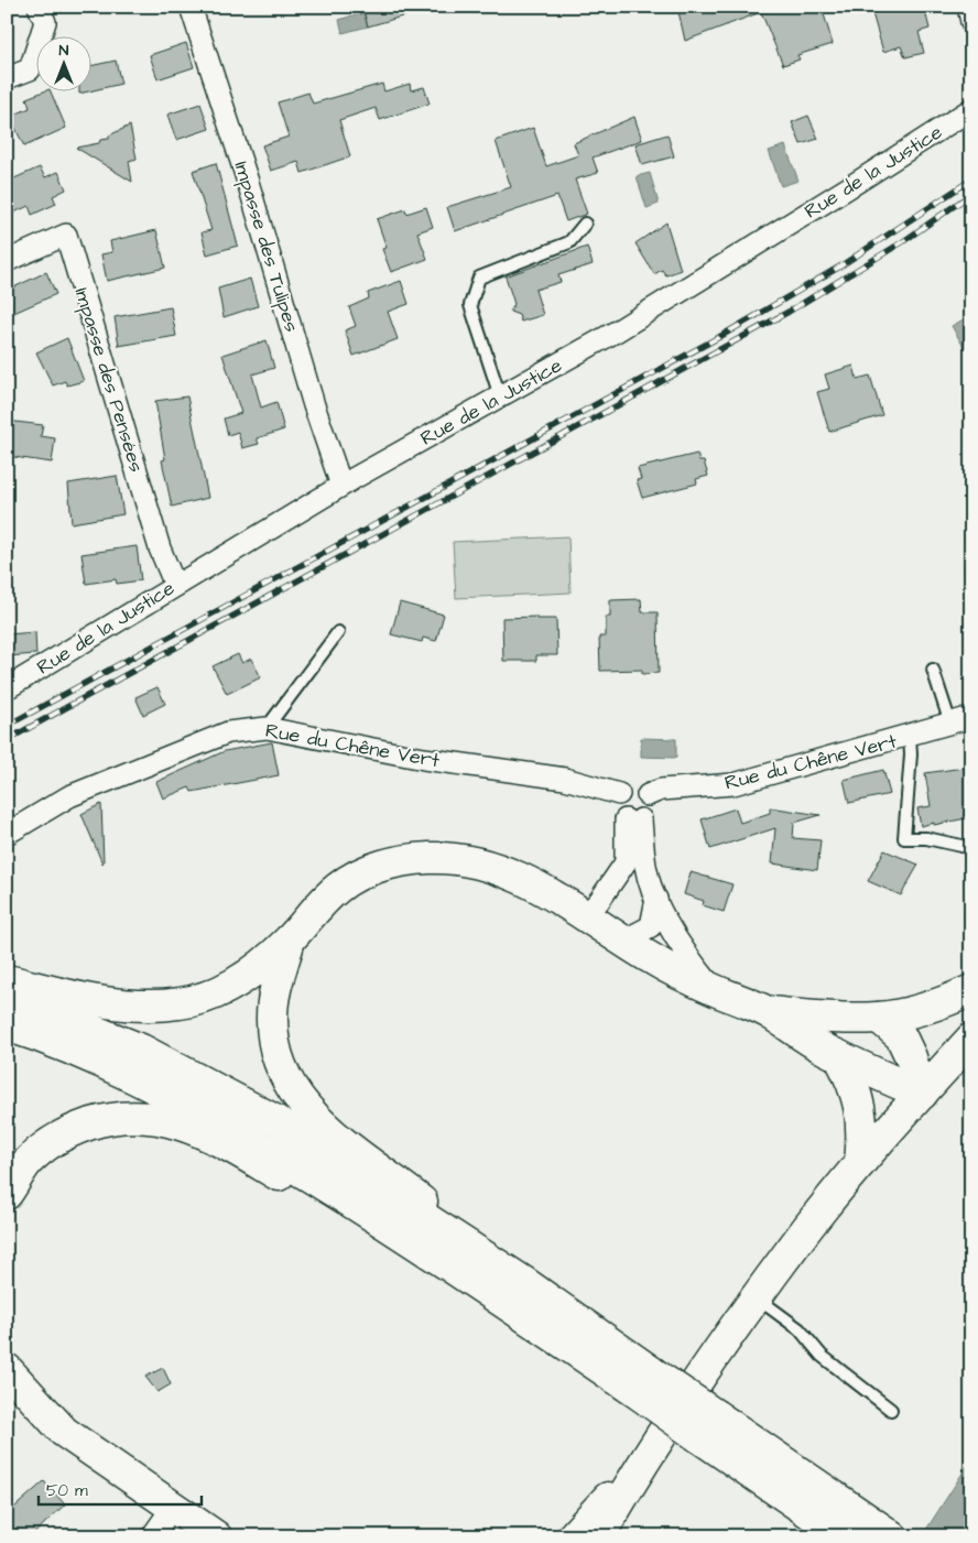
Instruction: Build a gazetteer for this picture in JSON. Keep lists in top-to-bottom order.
{
  "streets": {
    "street": [
      "Rue de la Justice",
      "Impasse des Tulipes",
      "Impasse des Pensées",
      "Rue du Chêne Vert"
    ]
  },
  "crossings": [
    ["Rue de la Justice", "Impasse des Tulipes"],
    ["Rue de la Justice", "Impasse des Pensées"]
  ],
  "scale_bar": "50 m",
  "north": "top"
}
